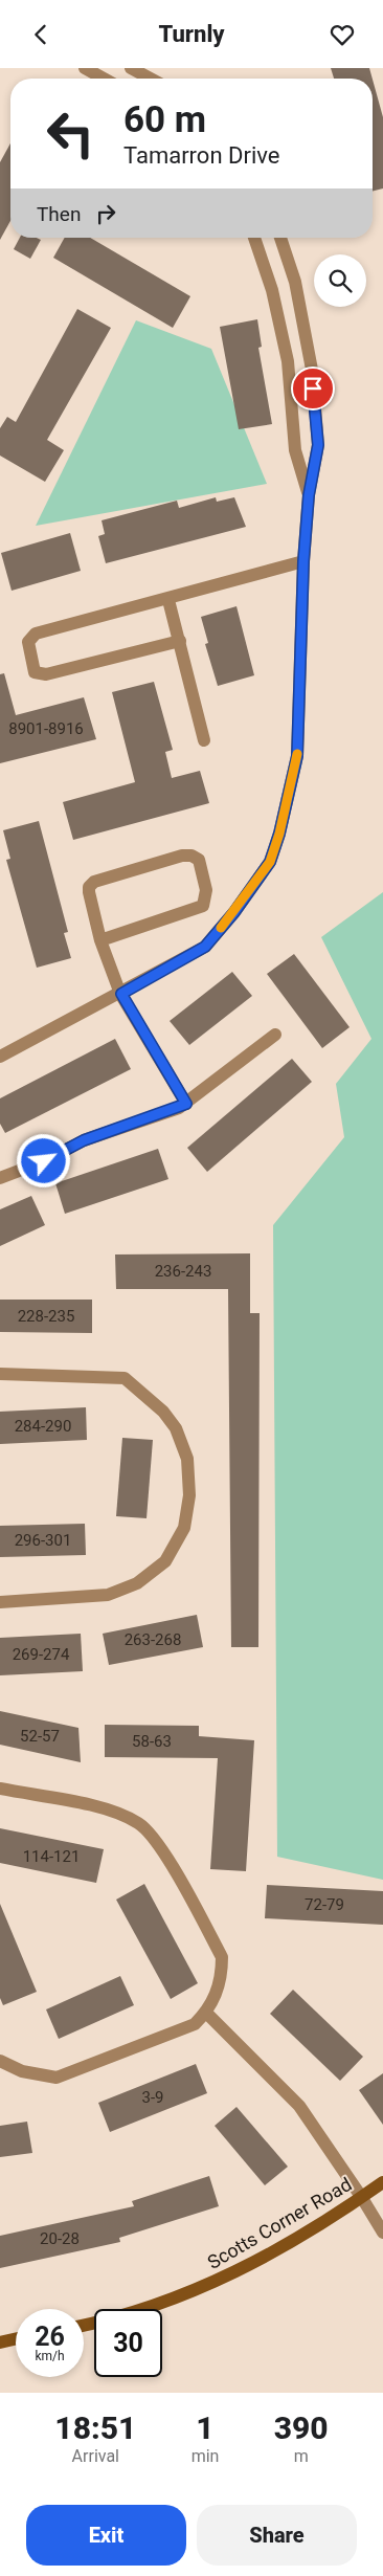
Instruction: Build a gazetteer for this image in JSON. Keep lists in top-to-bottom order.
{
  "streets": {
    "street": ["Scotts Corner Road"]
  },
  "house_numbers": [
    "8901-8916",
    "236-243",
    "228-235",
    "284-290",
    "296-301",
    "263-268",
    "269-274",
    "52-57",
    "58-63",
    "114-121",
    "72-79",
    "3-9",
    "20-28"
  ],
  "page": {
    "header": "Turnly",
    "turn": ["60 m", "Tamarron Drive"],
    "then": "Then",
    "speed": "26 km/h",
    "limit": "30",
    "eta": [
      "18:51",
      "Arrival",
      "1",
      "min",
      "390",
      "m"
    ],
    "buttons": ["Exit", "Share"]
  }
}
